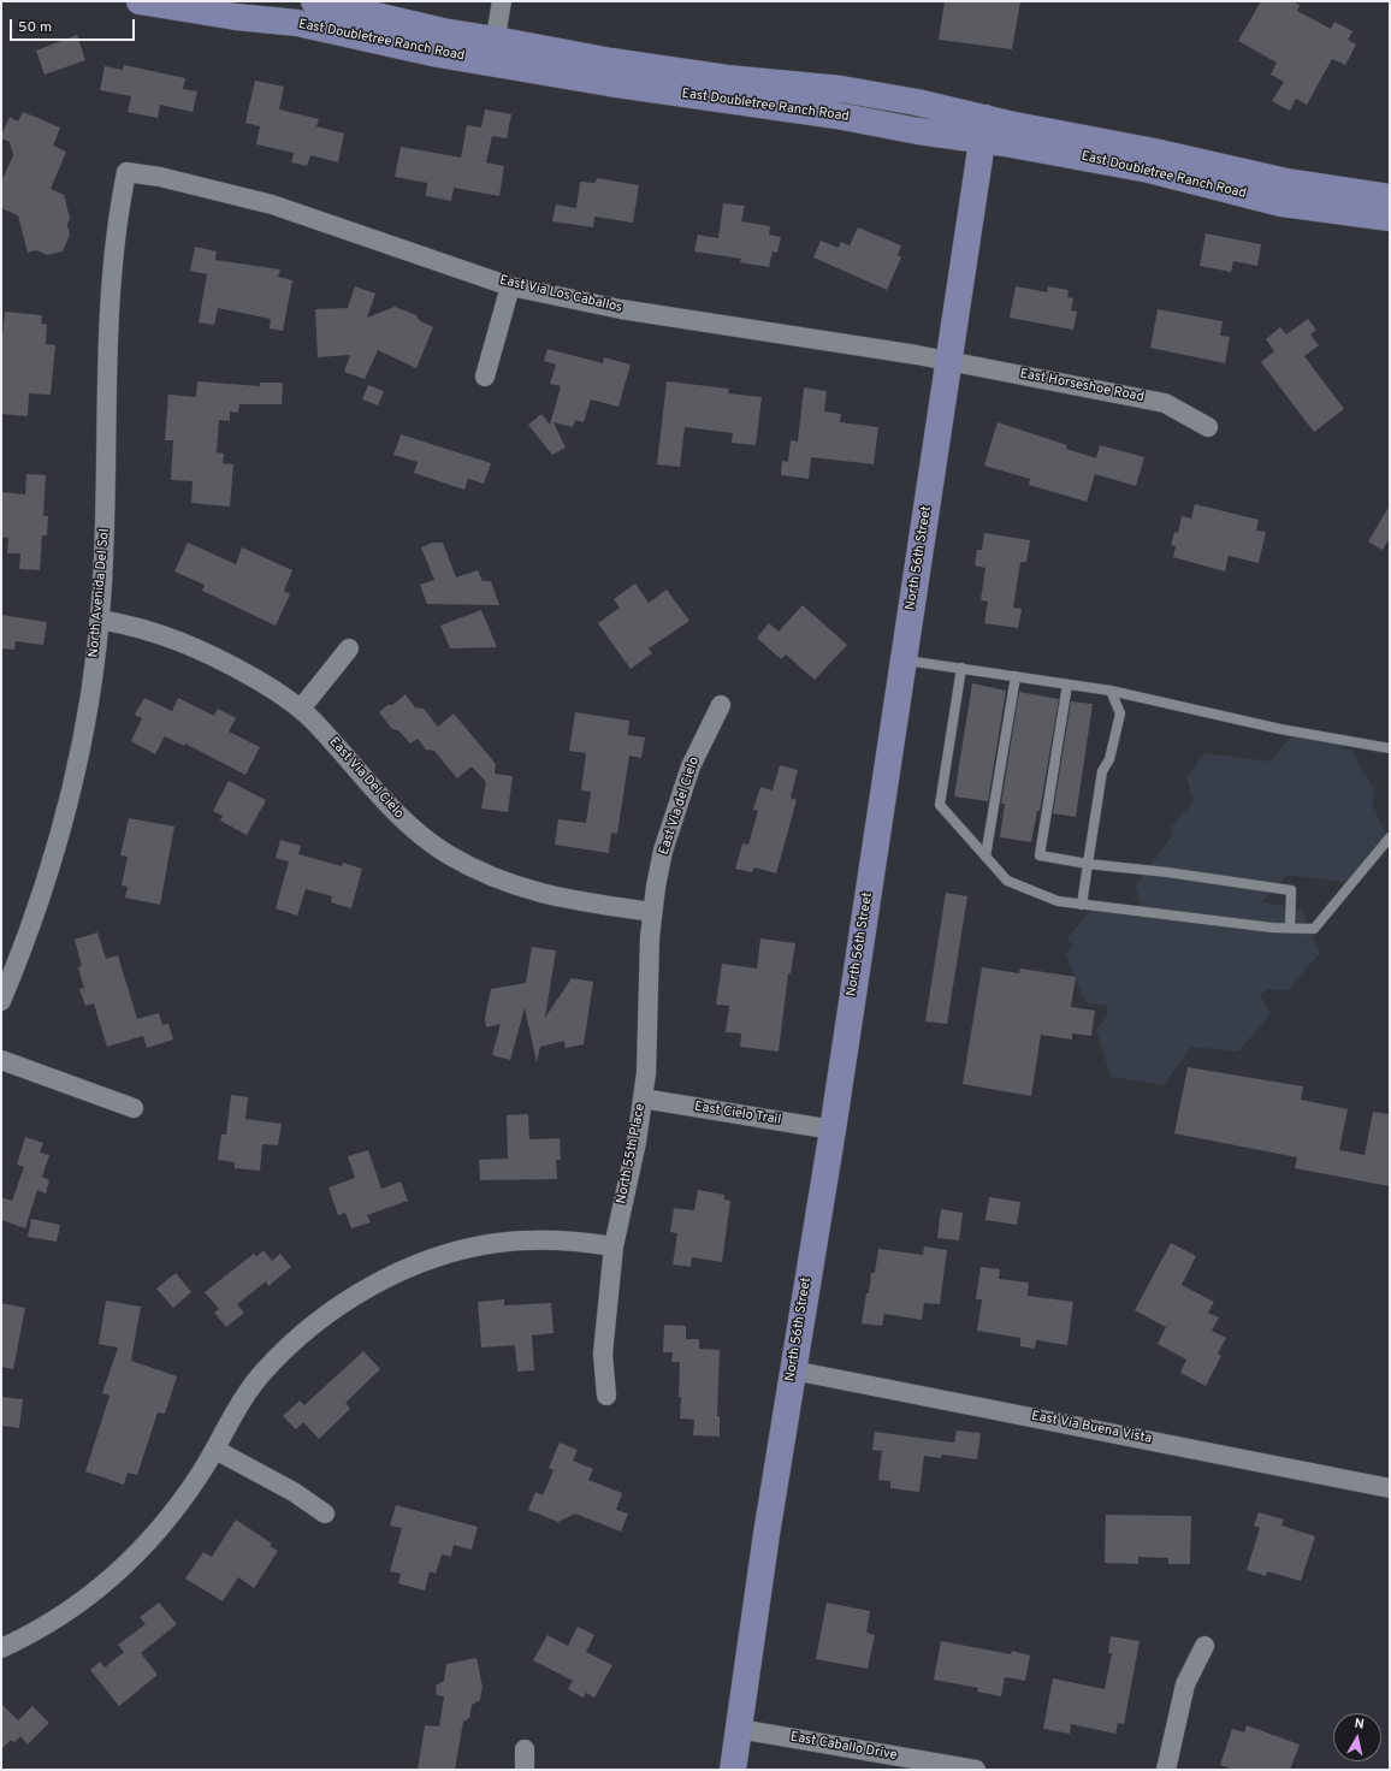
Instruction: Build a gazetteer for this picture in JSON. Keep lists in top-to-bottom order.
{
  "streets": {
    "main road": ["East Doubletree Ranch Road", "North 56th Street"],
    "street": [
      "East Via Los Caballos",
      "East Horseshoe Road",
      "North Avenida Del Sol",
      "East Via Del Cielo",
      "East Via del Cielo",
      "East Cielo Trail",
      "North 55th Place",
      "East Via Buena Vista",
      "East Caballo Drive"
    ]
  },
  "crossings": [
    ["East Doubletree Ranch Road", "North 56th Street"],
    ["East Via Los Caballos", "East Horseshoe Road"],
    ["East Via Los Caballos", "North 56th Street"],
    ["East Via Los Caballos", "North Avenida Del Sol"],
    ["East Horseshoe Road", "North 56th Street"],
    ["North 56th Street", "East Cielo Trail"],
    ["North 56th Street", "East Via Buena Vista"],
    ["North 56th Street", "East Caballo Drive"],
    ["North Avenida Del Sol", "East Via Del Cielo"],
    ["East Via Del Cielo", "East Via del Cielo"],
    ["East Via Del Cielo", "North 55th Place"],
    ["East Via del Cielo", "North 55th Place"],
    ["East Cielo Trail", "North 55th Place"]
  ],
  "scale_bar": "50 m",
  "north": "top"
}
